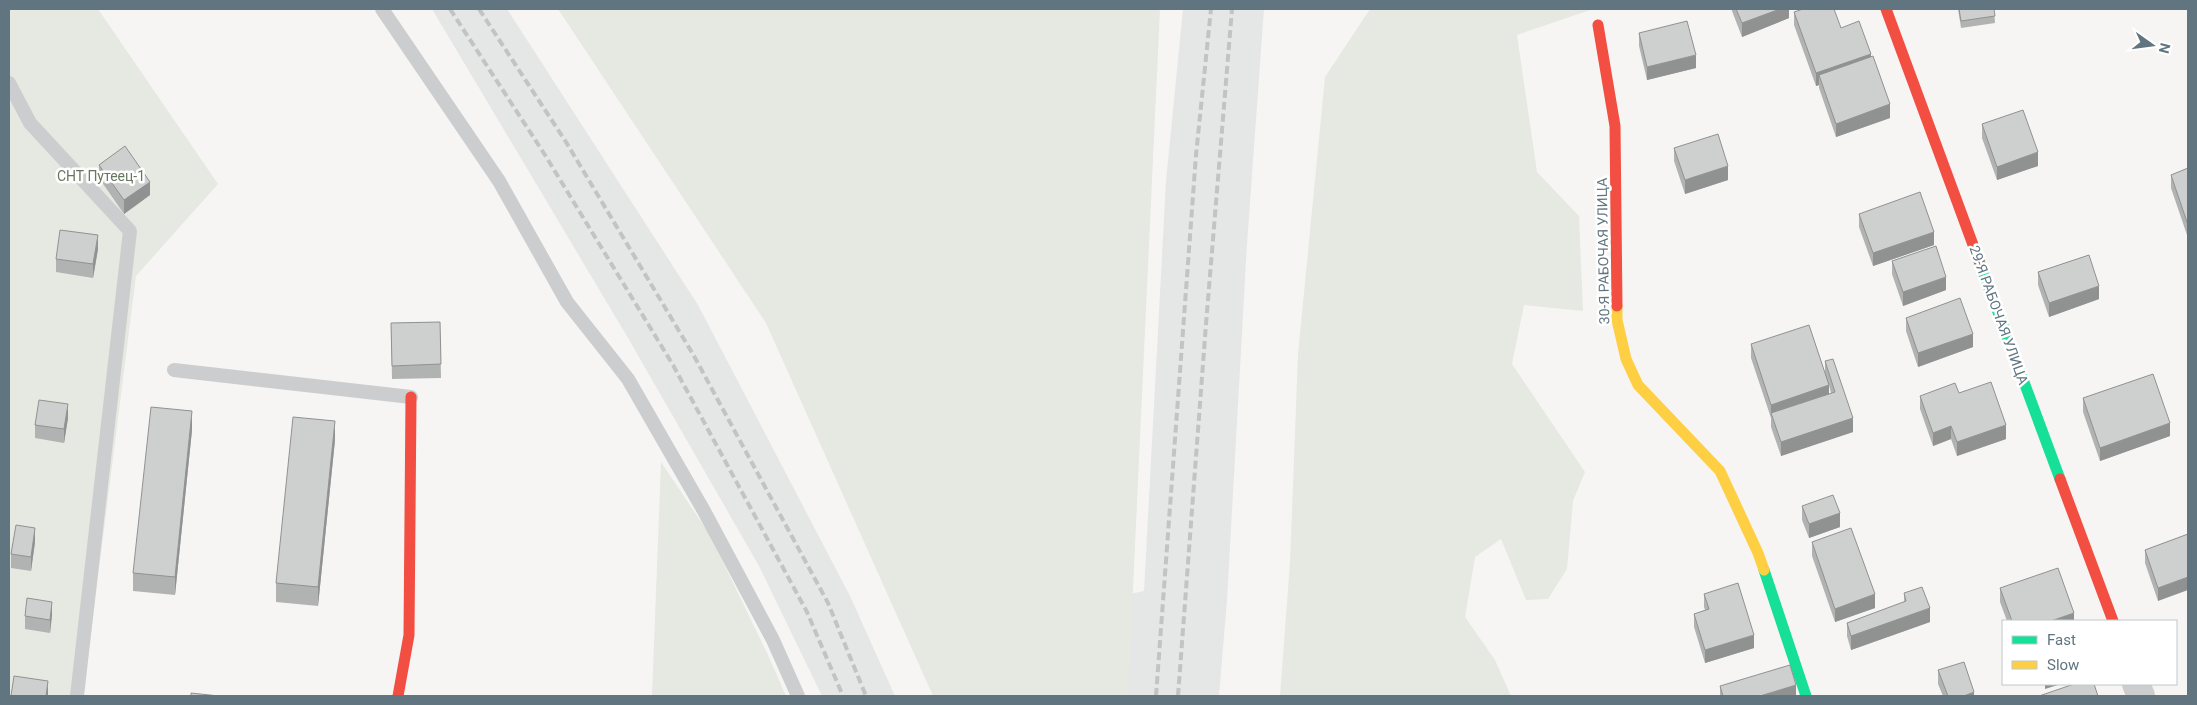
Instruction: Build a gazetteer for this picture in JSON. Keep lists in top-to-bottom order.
{
  "streets": {
    "street": ["30-Я РАБОЧАЯ УЛИЦА", "29-Я РАБОЧАЯ УЛИЦА"]
  },
  "parks": ["СНТ Путеец-1"],
  "legend": ["Fast", "Slow"],
  "north": "right"
}
